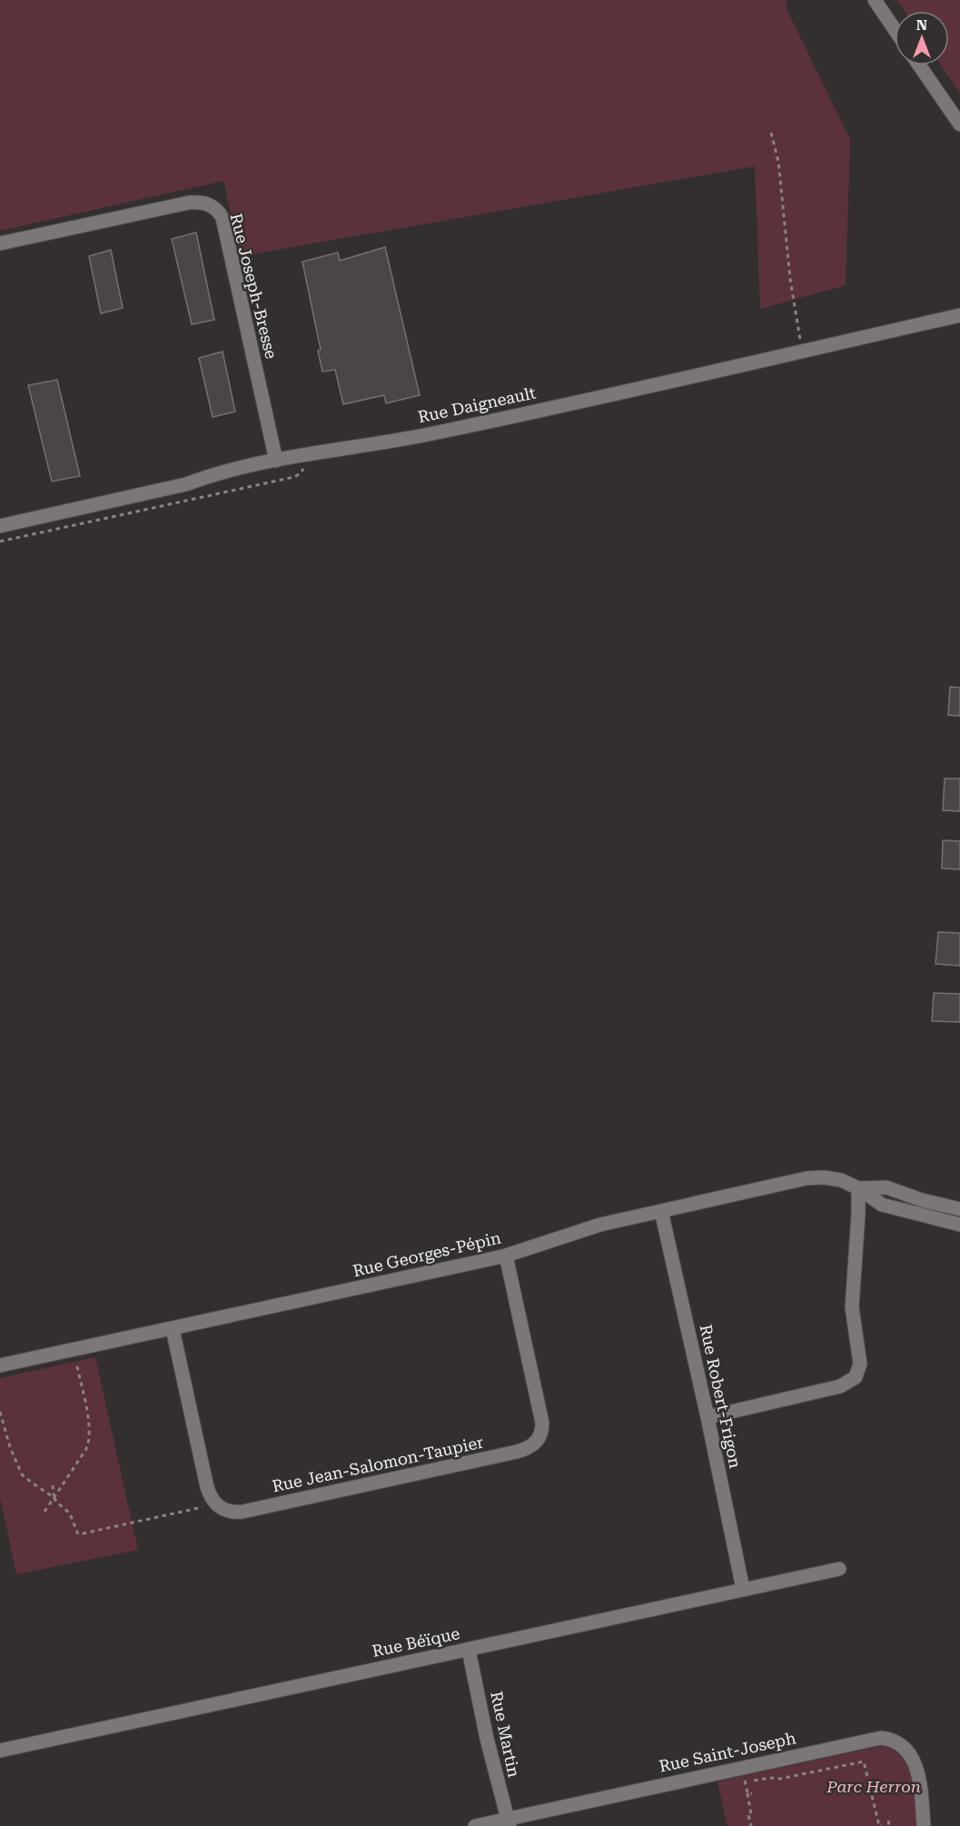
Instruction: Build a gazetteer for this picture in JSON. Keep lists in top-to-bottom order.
{
  "streets": {
    "street": [
      "Rue Joseph-Bresse",
      "Rue Daigneault",
      "Rue Georges-Pépin",
      "Rue Robert-Frigon",
      "Rue Jean-Salomon-Taupier",
      "Rue Béïque",
      "Rue Martin",
      "Rue Saint-Joseph"
    ]
  },
  "crossings": [
    ["Rue Joseph-Bresse", "Rue Daigneault"],
    ["Rue Georges-Pépin", "Rue Robert-Frigon"],
    ["Rue Georges-Pépin", "Rue Jean-Salomon-Taupier"],
    ["Rue Robert-Frigon", "Rue Béïque"],
    ["Rue Béïque", "Rue Martin"],
    ["Rue Martin", "Rue Saint-Joseph"]
  ],
  "parks": ["Parc Herron"],
  "north": "top"
}
